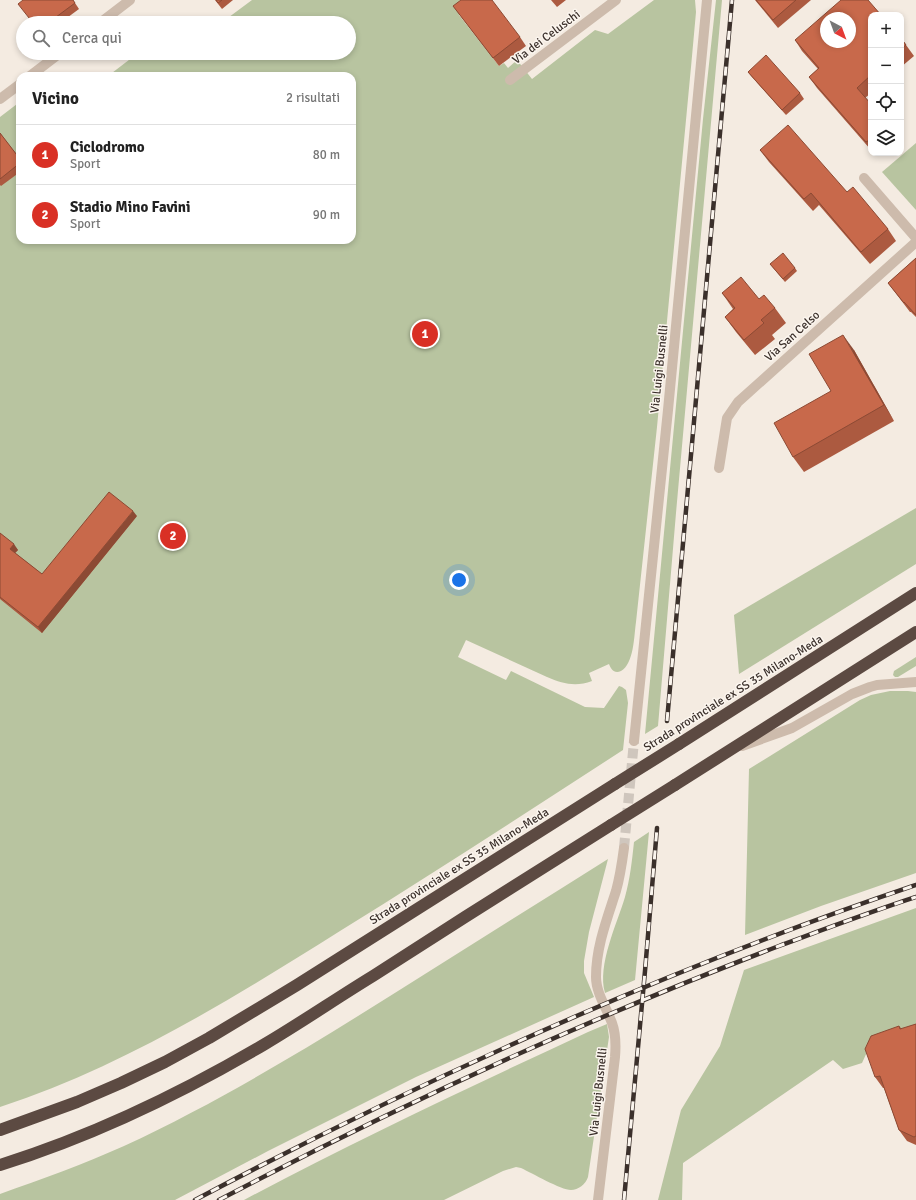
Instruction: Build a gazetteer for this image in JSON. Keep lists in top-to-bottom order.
{
  "streets": {
    "highway": ["Strada provinciale ex SS 35 Milano-Meda"],
    "street": ["Via dei Celuschi", "Via San Celso", "Via Luigi Busnelli"]
  },
  "north": "bottom right",
  "page": {
    "map_buttons": ["+", "−"],
    "search": "Cerca qui",
    "heading": ["Vicino", "2 risultati"],
    "list": [
      {
        "mark": "1",
        "name": "Ciclodromo",
        "note": "Sport",
        "value": "80 m"
      },
      {
        "mark": "2",
        "name": "Stadio Mino Favini",
        "note": "Sport",
        "value": "90 m"
      }
    ],
    "pins": ["1", "2"]
  }
}
